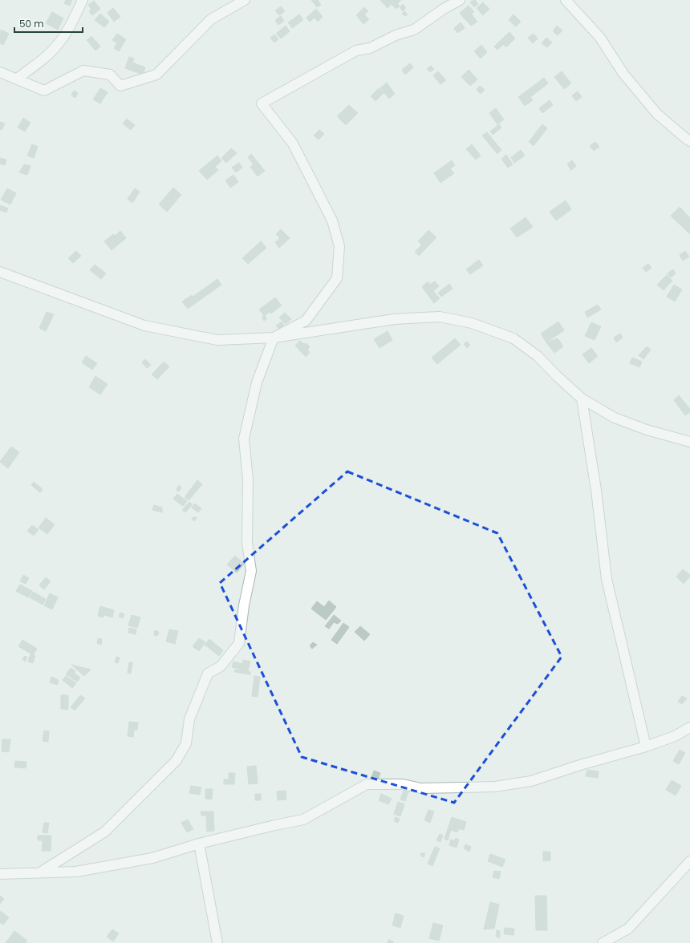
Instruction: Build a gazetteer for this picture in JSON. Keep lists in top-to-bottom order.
{
  "scale_bar": "50 m"
}
